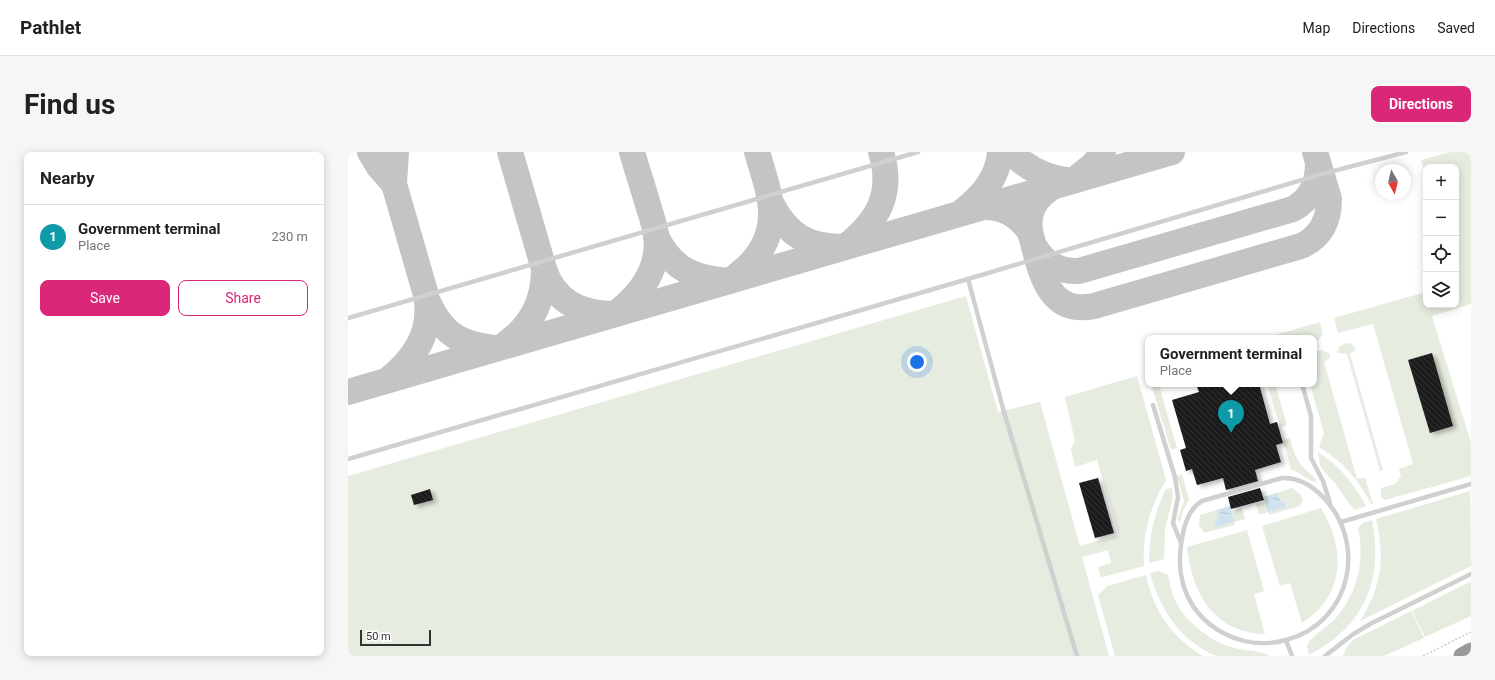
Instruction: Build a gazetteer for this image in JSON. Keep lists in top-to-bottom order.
{
  "scale_bar": "50 m",
  "north": "bottom",
  "page": {
    "header": "Pathlet",
    "nav": ["Map", "Directions", "Saved"],
    "buttons": [
      "Directions",
      ["Save", "Share"]
    ],
    "title": "Find us",
    "heading": "Nearby",
    "map_buttons": ["+", "−"],
    "list": [
      {
        "mark": "1",
        "name": "Government terminal",
        "note": "Place",
        "value": "230 m"
      }
    ],
    "popup": ["Government terminal", "Place"],
    "pins": "1",
    "scale": "50 m"
  }
}
